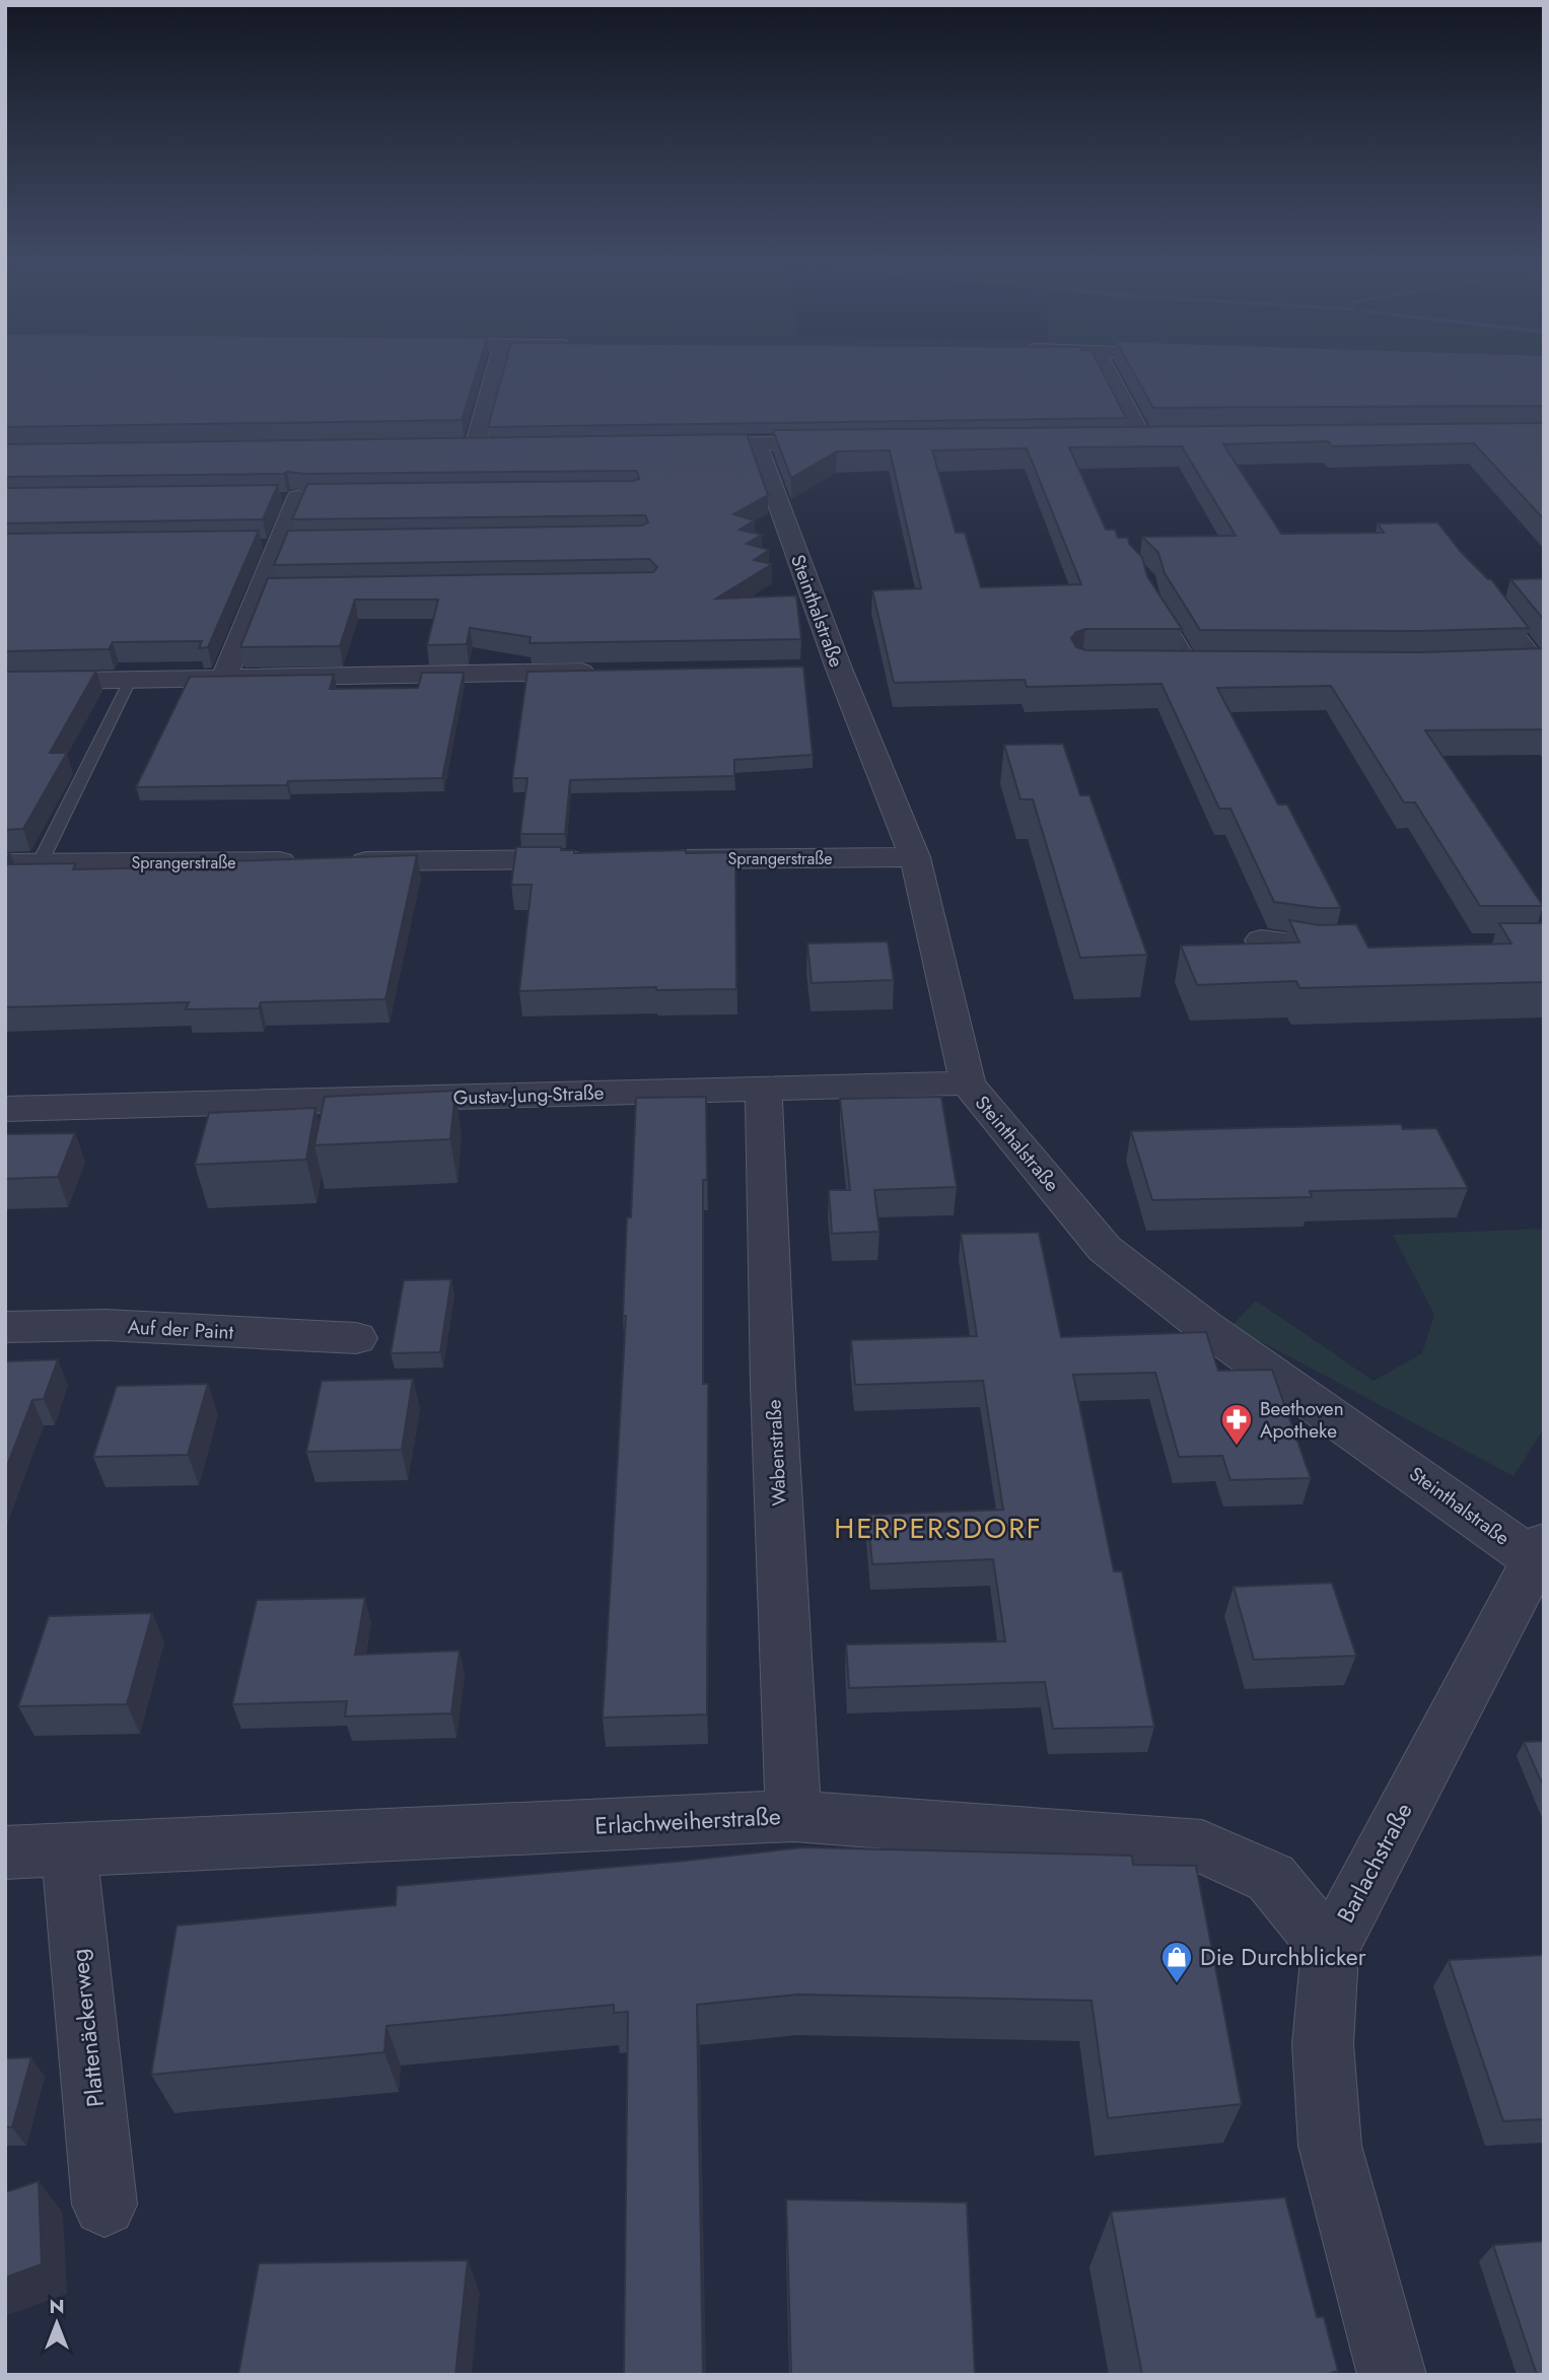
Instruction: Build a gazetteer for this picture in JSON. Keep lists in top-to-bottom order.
{
  "streets": {
    "street": [
      "Steinthalstraße",
      "Sprangerstraße",
      "Gustav-Jung-Straße",
      "Auf der Paint",
      "Wabenstraße",
      "Erlachweiherstraße",
      "Barlachstraße",
      "Plattenäckerweg"
    ]
  },
  "crossings": [
    ["Steinthalstraße", "Sprangerstraße"],
    ["Steinthalstraße", "Gustav-Jung-Straße"],
    ["Steinthalstraße", "Barlachstraße"],
    ["Gustav-Jung-Straße", "Wabenstraße"],
    ["Wabenstraße", "Erlachweiherstraße"],
    ["Erlachweiherstraße", "Barlachstraße"],
    ["Erlachweiherstraße", "Plattenäckerweg"]
  ],
  "districts": ["HERPERSDORF"],
  "places": {
    "pharmacy": ["Beethoven Apotheke"],
    "shop": ["Die Durchblicker"]
  },
  "north": "top"
}
